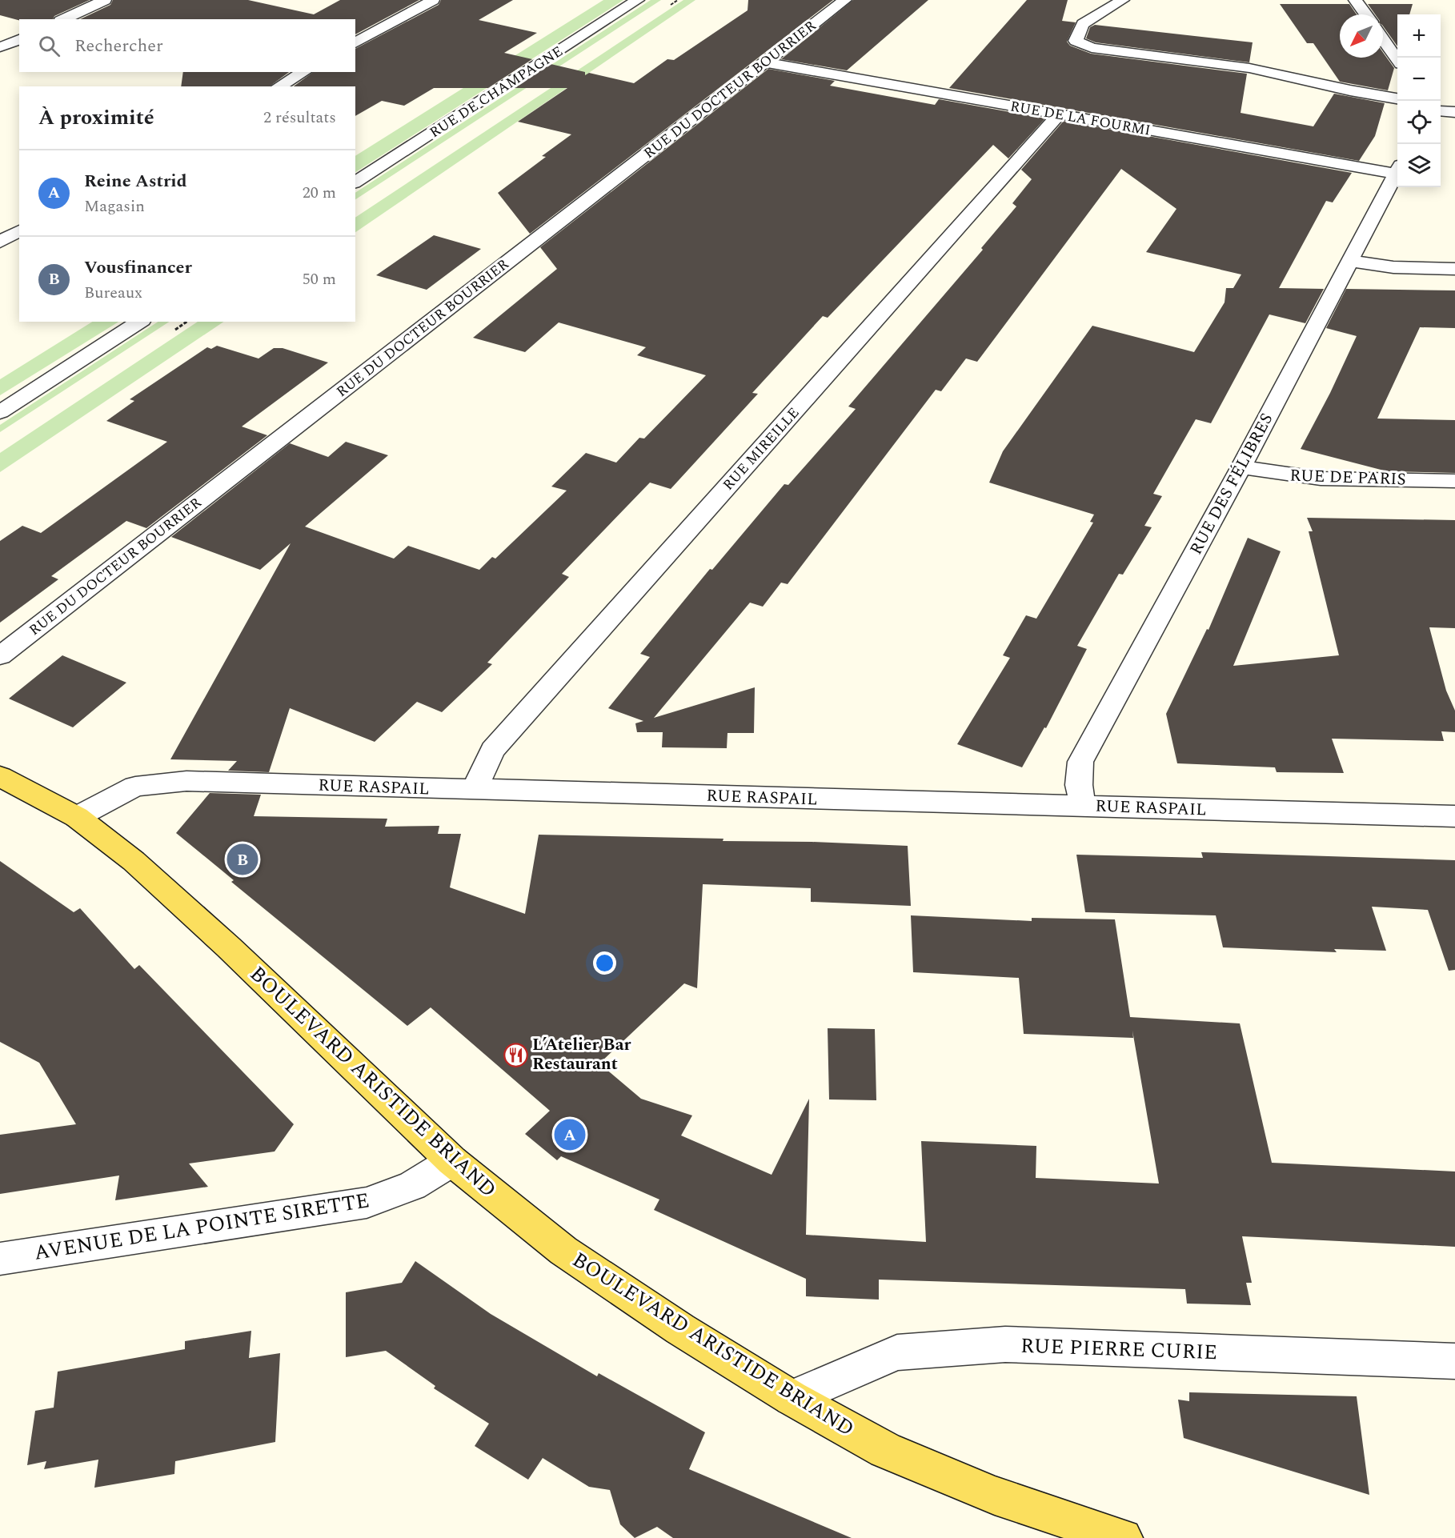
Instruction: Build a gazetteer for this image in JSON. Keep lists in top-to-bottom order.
{
  "streets": {
    "main road": ["BOULEVARD ARISTIDE BRIAND"],
    "street": [
      "RUE DU DOCTEUR BOURRIER",
      "RUE DE CHAMPAGNE",
      "RUE DE LA FOURMI",
      "RUE MIREILLE",
      "RUE DE PARIS",
      "RUE DES FÉLIBRES",
      "RUE RASPAIL",
      "AVENUE DE LA POINTE SIRETTE",
      "RUE PIERRE CURIE"
    ]
  },
  "crossings": [
    ["RUE DU DOCTEUR BOURRIER", "RUE DE LA FOURMI"],
    ["RUE DE LA FOURMI", "RUE MIREILLE"],
    ["RUE MIREILLE", "RUE RASPAIL"],
    ["RUE DE PARIS", "RUE DES FÉLIBRES"],
    ["RUE DES FÉLIBRES", "RUE RASPAIL"],
    ["RUE RASPAIL", "BOULEVARD ARISTIDE BRIAND"],
    ["BOULEVARD ARISTIDE BRIAND", "AVENUE DE LA POINTE SIRETTE"],
    ["BOULEVARD ARISTIDE BRIAND", "RUE PIERRE CURIE"]
  ],
  "places": {
    "restaurant": ["L’Atelier Bar Restaurant"]
  },
  "north": "bottom left",
  "page": {
    "map_buttons": ["+", "−"],
    "search": "Rechercher",
    "heading": ["À proximité", "2 résultats"],
    "list": [
      {
        "mark": "A",
        "name": "Reine Astrid",
        "note": "Magasin",
        "value": "20 m"
      },
      {
        "mark": "B",
        "name": "Vousfinancer",
        "note": "Bureaux",
        "value": "50 m"
      }
    ],
    "pins": ["B", "A"]
  }
}
